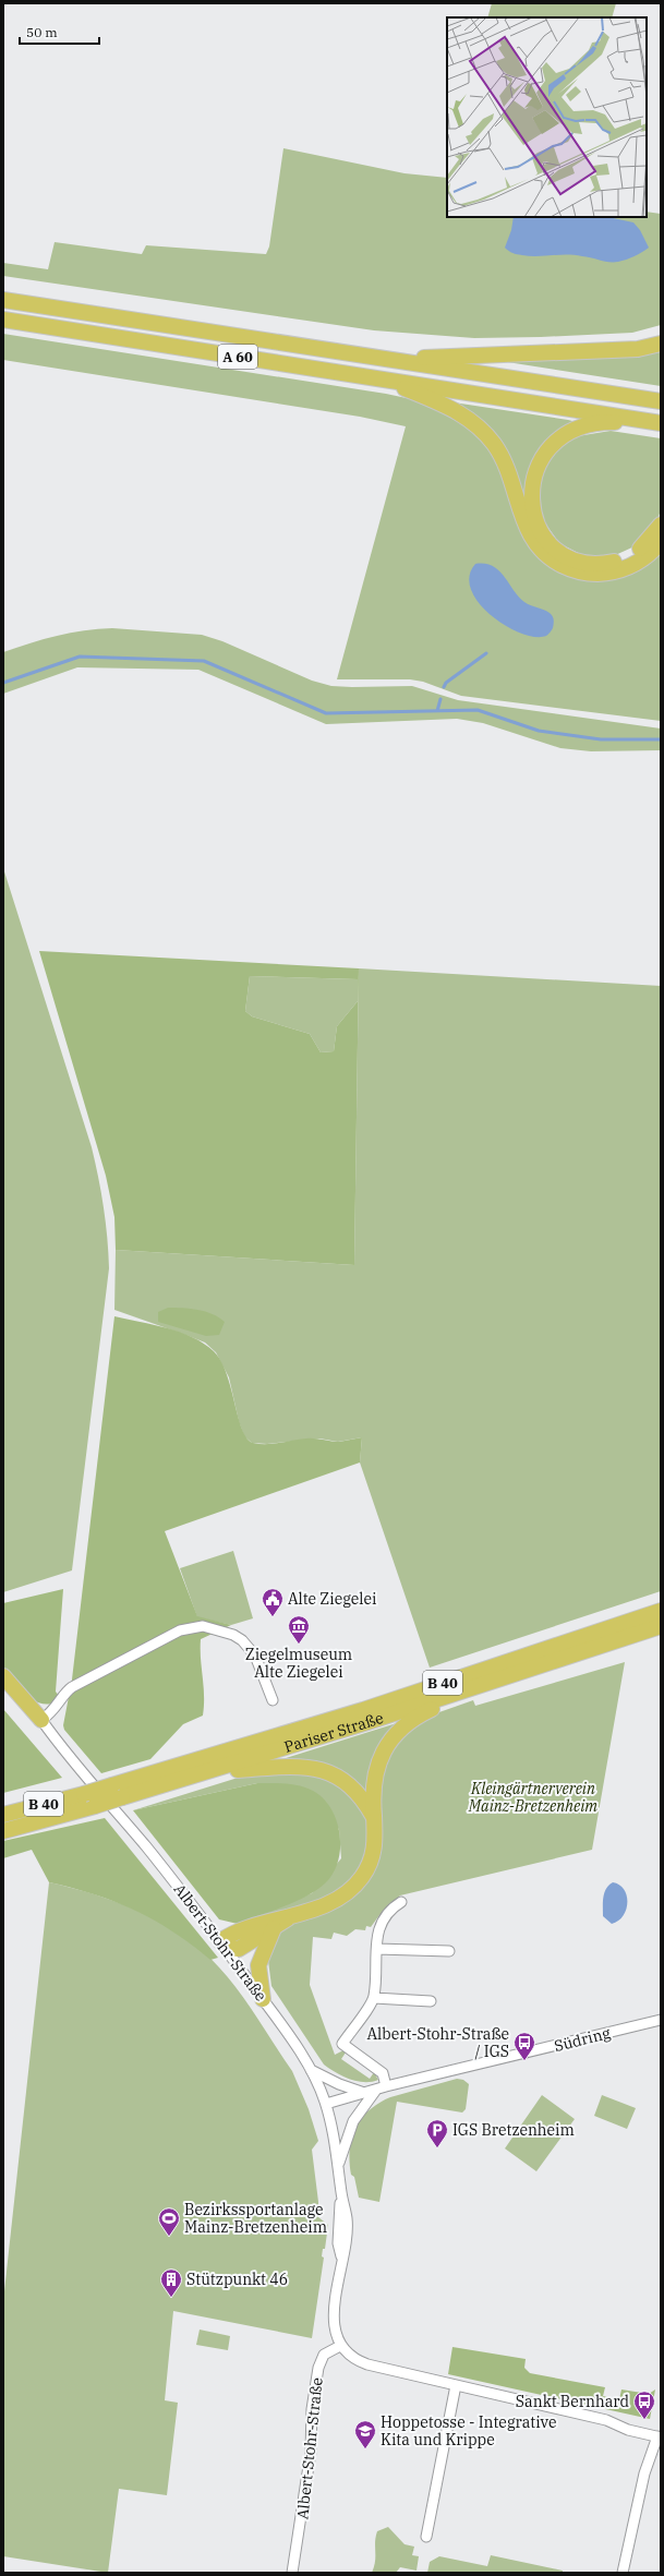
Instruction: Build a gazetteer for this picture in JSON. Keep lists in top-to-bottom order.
{
  "streets": {
    "highway": ["A 60", "B 40", "Pariser Straße"],
    "street": ["Albert-Stohr-Straße", "Südring"]
  },
  "crossings": [
    ["B 40", "Pariser Straße"],
    ["B 40", "Albert-Stohr-Straße"],
    ["Albert-Stohr-Straße", "Südring"]
  ],
  "parks": ["Kleingärtnerverein Mainz-Bretzenheim"],
  "places": {
    "public building": ["Alte Ziegelei"],
    "museum": ["Ziegelmuseum Alte Ziegelei"],
    "bus stop": ["Albert-Stohr-Straße / IGS", "Sankt Bernhard"],
    "parking": ["IGS Bretzenheim"],
    "sports": ["Bezirkssportanlage Mainz-Bretzenheim"],
    "building": ["Stützpunkt 46"],
    "school or university": ["Hoppetosse - Integrative Kita und Krippe"]
  },
  "scale_bar": "50 m"
}
